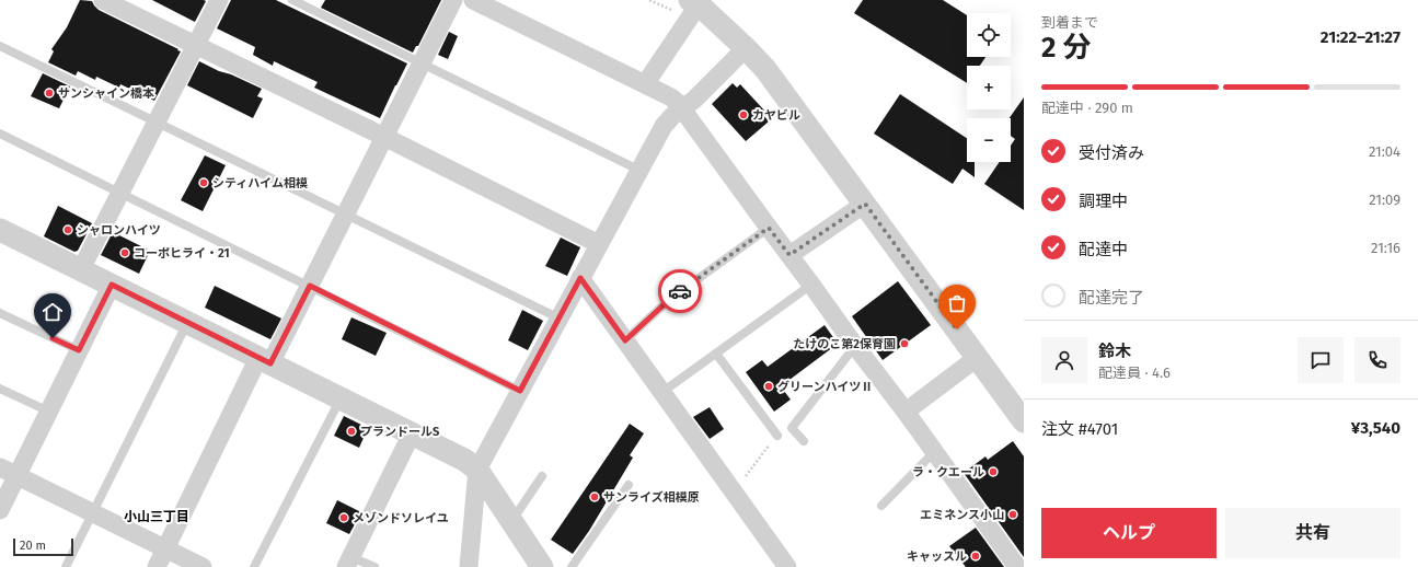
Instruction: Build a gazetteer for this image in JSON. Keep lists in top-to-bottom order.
{
  "districts": ["小山三丁目"],
  "places": [
    "サンシャイン橋本",
    "カヤビル",
    "シティハイム相模",
    "シャロンハイツ",
    "コーポヒライ・21",
    "たけのこ第2保育園",
    "グリーンハイツⅡ",
    "プランドールS",
    "ラ・クエール",
    "サンライズ相模原",
    "エミネンス小山",
    "メゾンドソレイユ",
    "キャッスル"
  ],
  "scale_bar": "20 m",
  "page": {
    "heading": ["2 分", "到着まで", "21:22–21:27"],
    "panel": [
      "鈴木",
      "配達員 · 4.6",
      "注文 #4701",
      "¥3,540"
    ],
    "map_buttons": ["+", "−"],
    "bar": "配達中 · 290 m",
    "list": [
      ["受付済み", "21:04"],
      ["調理中", "21:09"],
      ["配達中", "21:16"],
      "配達完了"
    ],
    "buttons": ["ヘルプ", "共有"],
    "scale": "20 m"
  }
}
